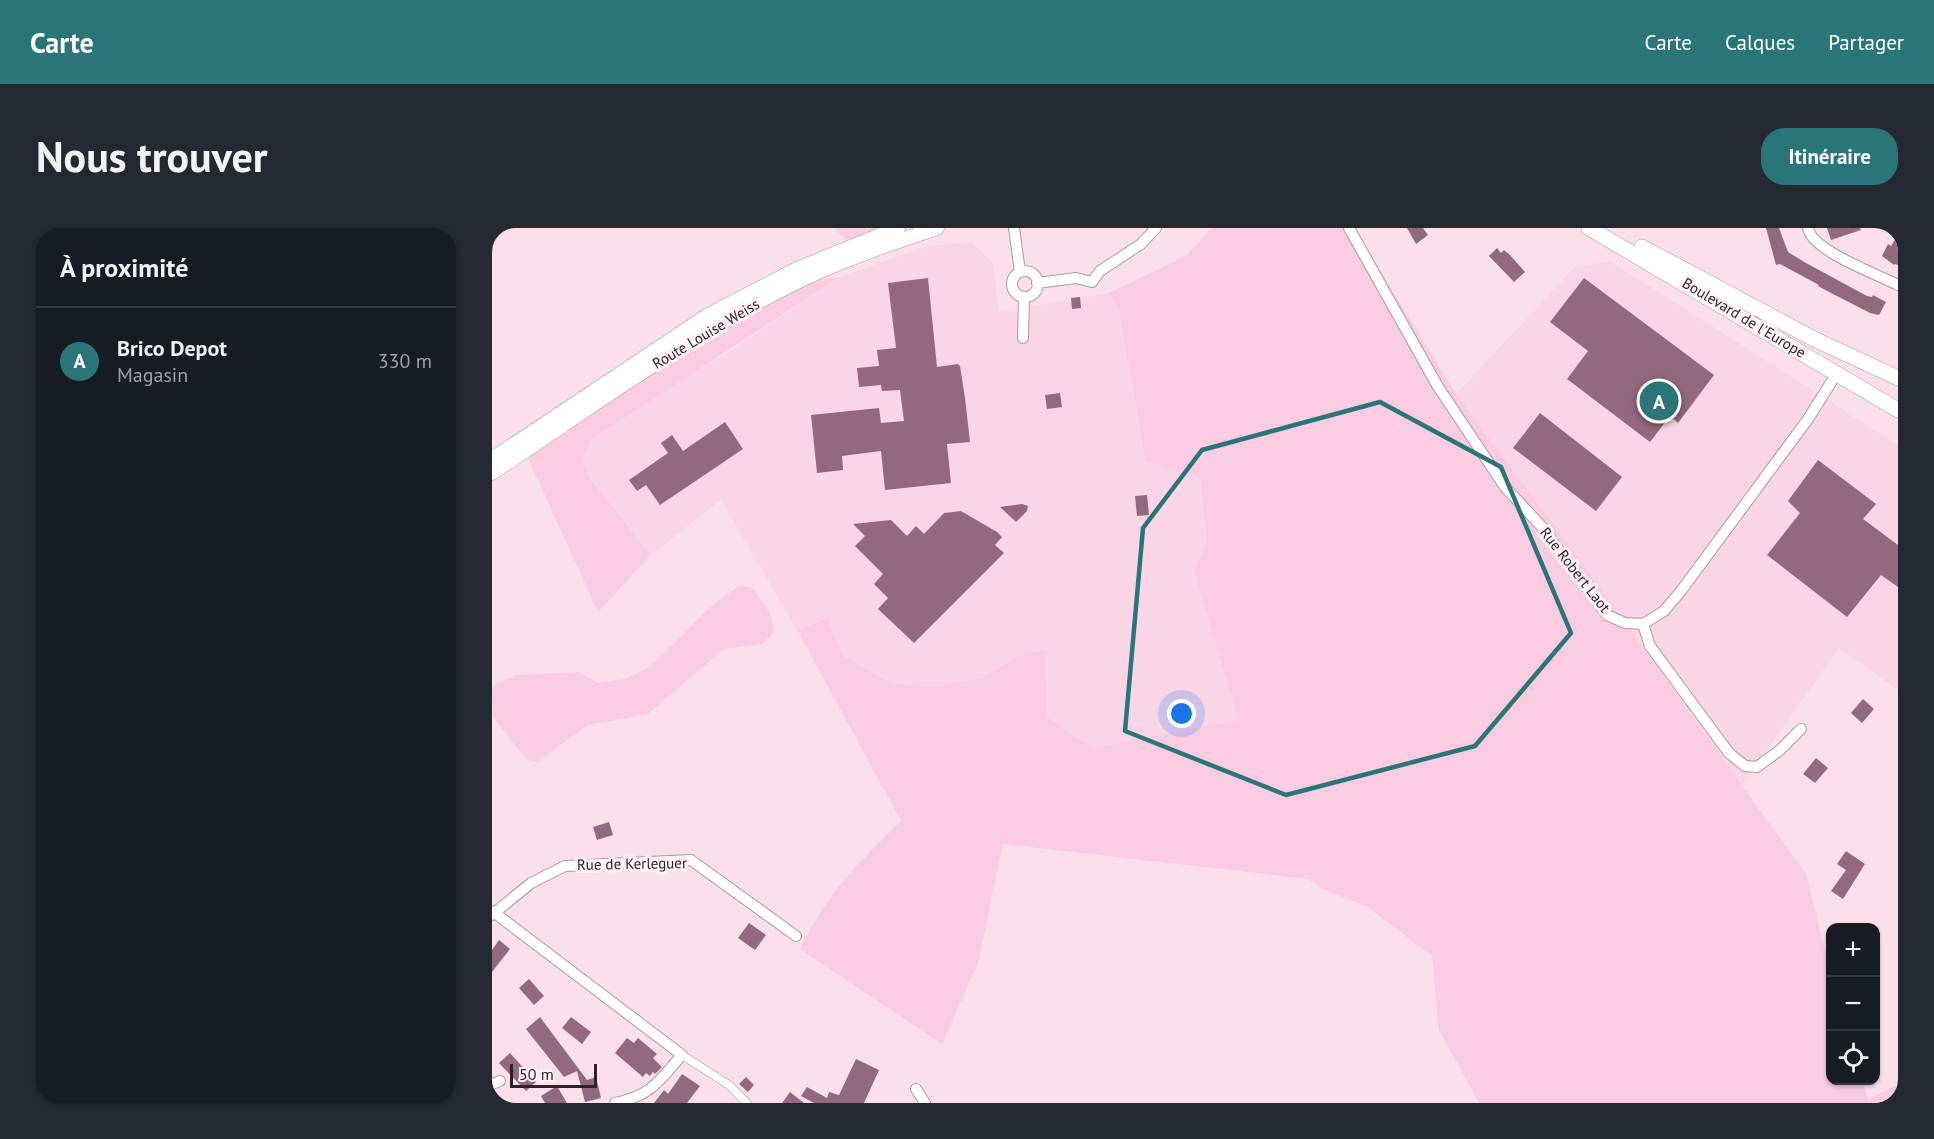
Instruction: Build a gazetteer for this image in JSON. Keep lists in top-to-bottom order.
{
  "streets": {
    "main road": ["Boulevard de l'Europe", "Route Louise Weiss"],
    "street": ["Rue Robert Laot", "Rue de Kerleguer"]
  },
  "scale_bar": "50 m",
  "page": {
    "header": "Carte",
    "nav": ["Carte", "Calques", "Partager"],
    "buttons": "Itinéraire",
    "title": "Nous trouver",
    "heading": "À proximité",
    "list": [
      {
        "mark": "A",
        "name": "Brico Depot",
        "note": "Magasin",
        "value": "330 m"
      }
    ],
    "pins": "A",
    "map_buttons": ["+", "−"],
    "scale": "50 m"
  }
}
